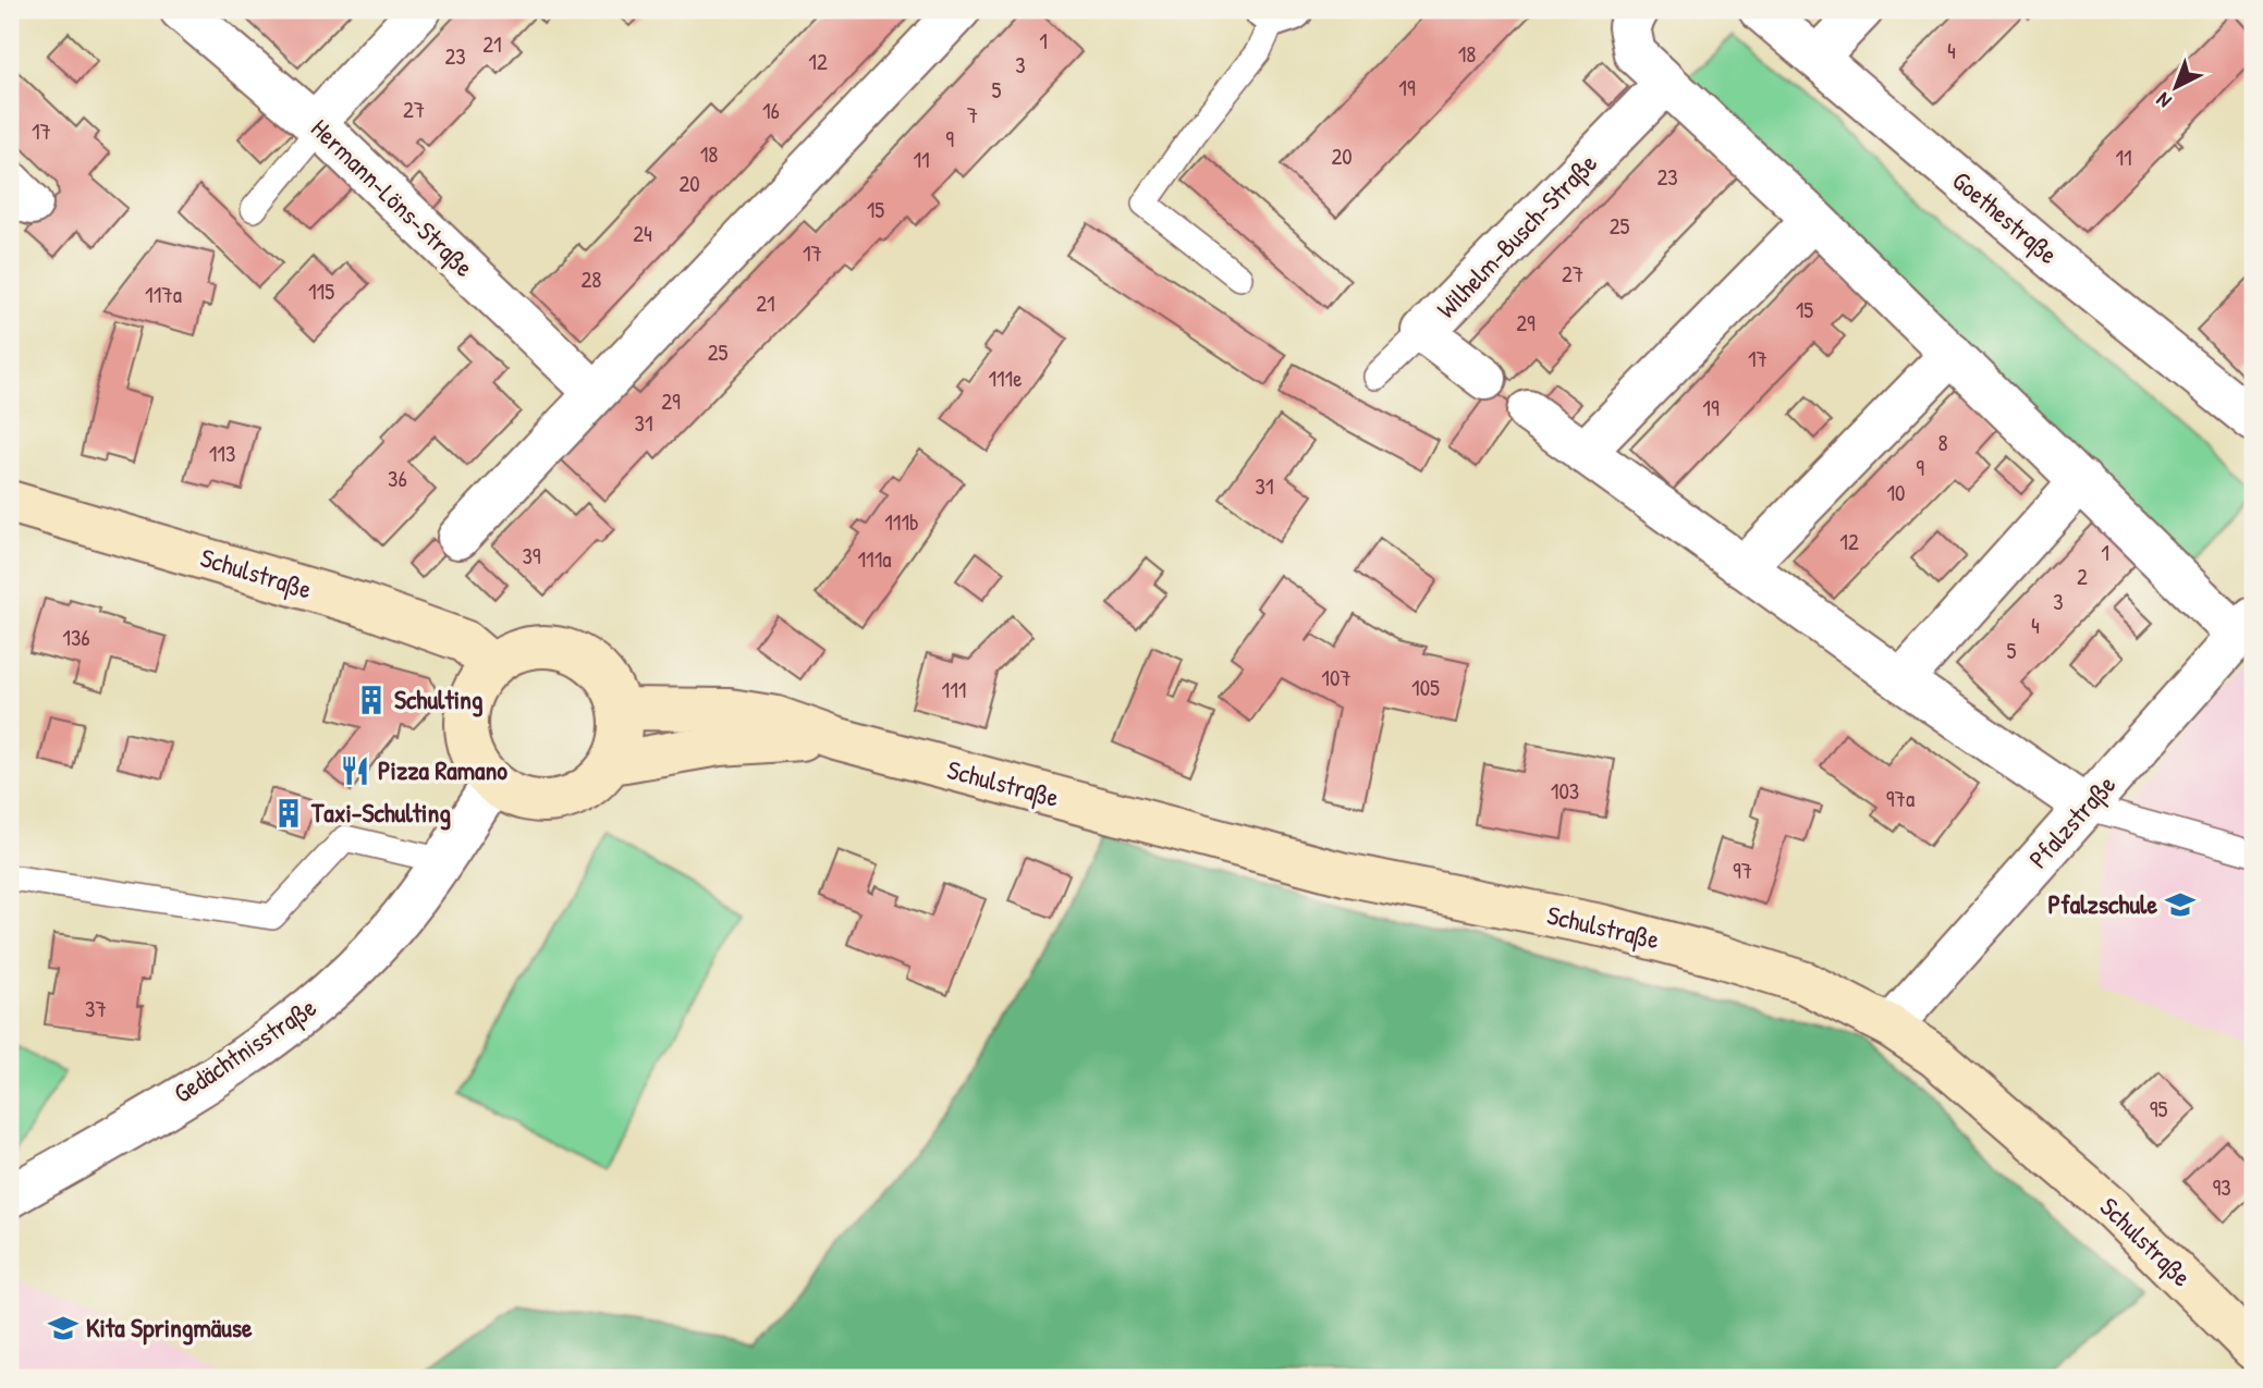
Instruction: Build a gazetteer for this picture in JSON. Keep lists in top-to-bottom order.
{
  "streets": {
    "main road": ["Schulstraße"],
    "street": [
      "Hermann-Löns-Straße",
      "Goethestraße",
      "Wilhelm-Busch-Straße",
      "Pfalzstraße",
      "Gedächtnisstraße"
    ]
  },
  "crossings": [
    ["Schulstraße", "Pfalzstraße"],
    ["Schulstraße", "Gedächtnisstraße"]
  ],
  "places": {
    "building": ["Schulting", "Taxi-Schulting"],
    "restaurant": ["Pizza Ramano"],
    "school or university": ["Pfalzschule", "Kita Springmäuse"]
  },
  "house_numbers": [
    "1",
    "21",
    "4",
    "18",
    "23",
    "12",
    "3",
    "19",
    "5",
    "27",
    "16",
    "7",
    "17",
    "9",
    "18",
    "20",
    "11",
    "11",
    "23",
    "20",
    "15",
    "25",
    "24",
    "17",
    "27",
    "28",
    "115",
    "117a",
    "21",
    "15",
    "29",
    "25",
    "17",
    "111e",
    "29",
    "19",
    "31",
    "8",
    "113",
    "9",
    "36",
    "31",
    "10",
    "111b",
    "12",
    "1",
    "39",
    "111a",
    "2",
    "3",
    "4",
    "136",
    "5",
    "107",
    "105",
    "111",
    "103",
    "97a",
    "97",
    "37",
    "95",
    "93"
  ],
  "north": "bottom left"
}
